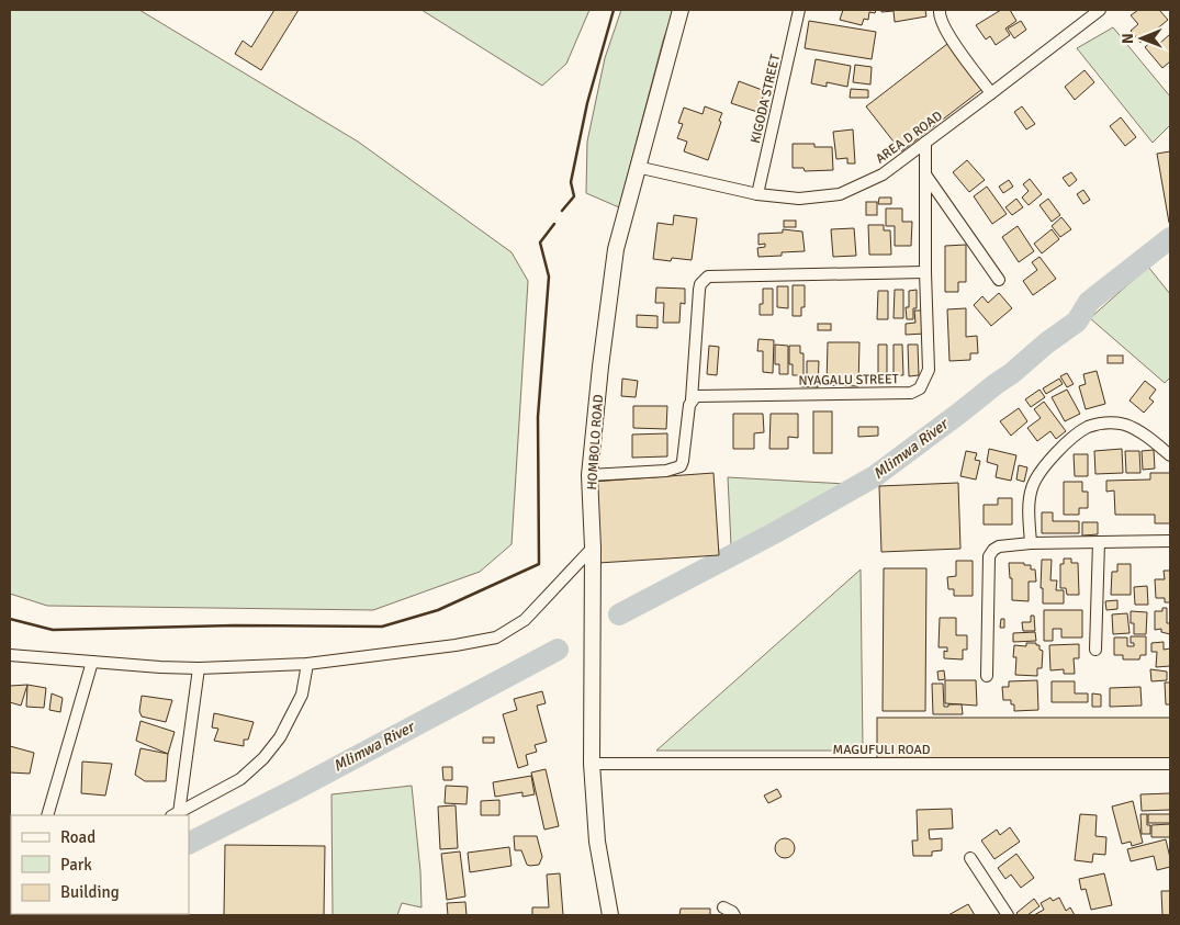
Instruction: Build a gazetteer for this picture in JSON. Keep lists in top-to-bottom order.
{
  "streets": {
    "street": [
      "KIGODA STREET",
      "AREA D ROAD",
      "NYAGALU STREET",
      "HOMBOLO ROAD",
      "MAGUFULI ROAD"
    ]
  },
  "crossings": [
    ["KIGODA STREET", "AREA D ROAD"],
    ["AREA D ROAD", "NYAGALU STREET"],
    ["AREA D ROAD", "HOMBOLO ROAD"],
    ["HOMBOLO ROAD", "MAGUFULI ROAD"]
  ],
  "water": ["Mlimwa River"],
  "legend": ["Road", "Park", "Building"],
  "north": "left"
}
